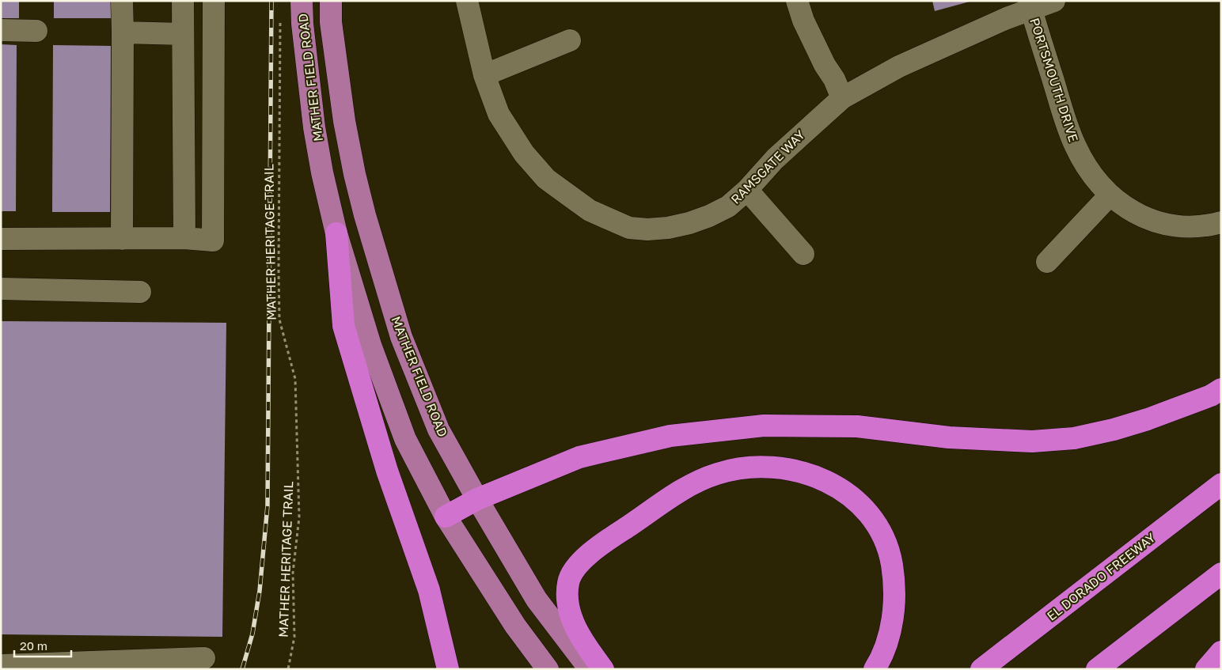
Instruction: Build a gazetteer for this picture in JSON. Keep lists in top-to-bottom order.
{
  "streets": {
    "highway": ["EL DORADO FREEWAY"],
    "main road": ["MATHER FIELD ROAD"],
    "street": ["PORTSMOUTH DRIVE", "RAMSGATE WAY"],
    "path": ["MATHER HERITAGE TRAIL"]
  },
  "crossings": [
    ["PORTSMOUTH DRIVE", "RAMSGATE WAY"]
  ],
  "scale_bar": "20 m"
}
